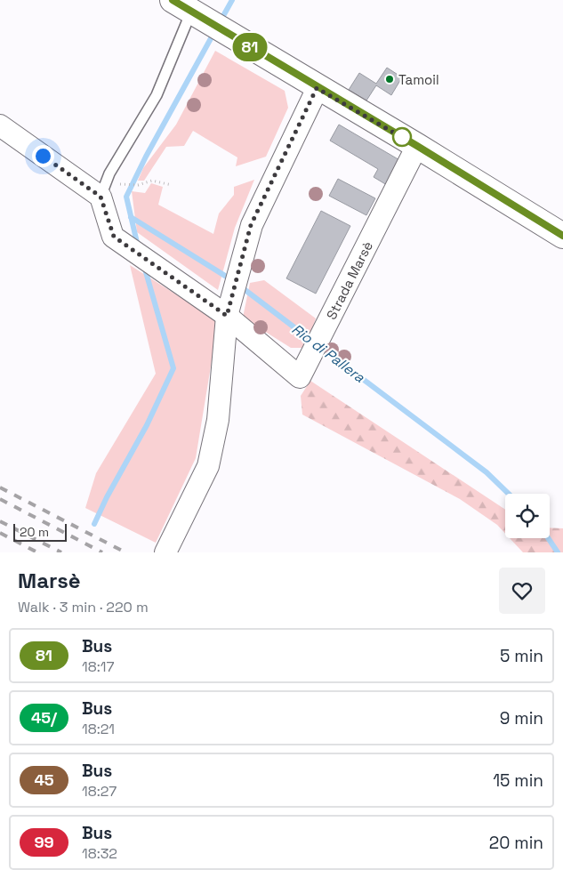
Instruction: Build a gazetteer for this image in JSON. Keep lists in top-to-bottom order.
{
  "streets": {
    "street": ["Strada Marsè"]
  },
  "water": ["Rio di Pallera"],
  "places": ["Tamoil"],
  "lines": ["bus line 81"],
  "scale_bar": "20 m",
  "page": {
    "on_map": "81",
    "scale": "20 m",
    "heading": ["Marsè", "Walk · 3 min · 220 m"],
    "list": [
      {
        "mark": "81",
        "name": "Bus",
        "note": "18:17",
        "value": "5 min"
      },
      {
        "mark": "45/",
        "name": "Bus",
        "note": "18:21",
        "value": "9 min"
      },
      {
        "mark": "45",
        "name": "Bus",
        "note": "18:27",
        "value": "15 min"
      },
      {
        "mark": "99",
        "name": "Bus",
        "note": "18:32",
        "value": "20 min"
      }
    ]
  }
}
